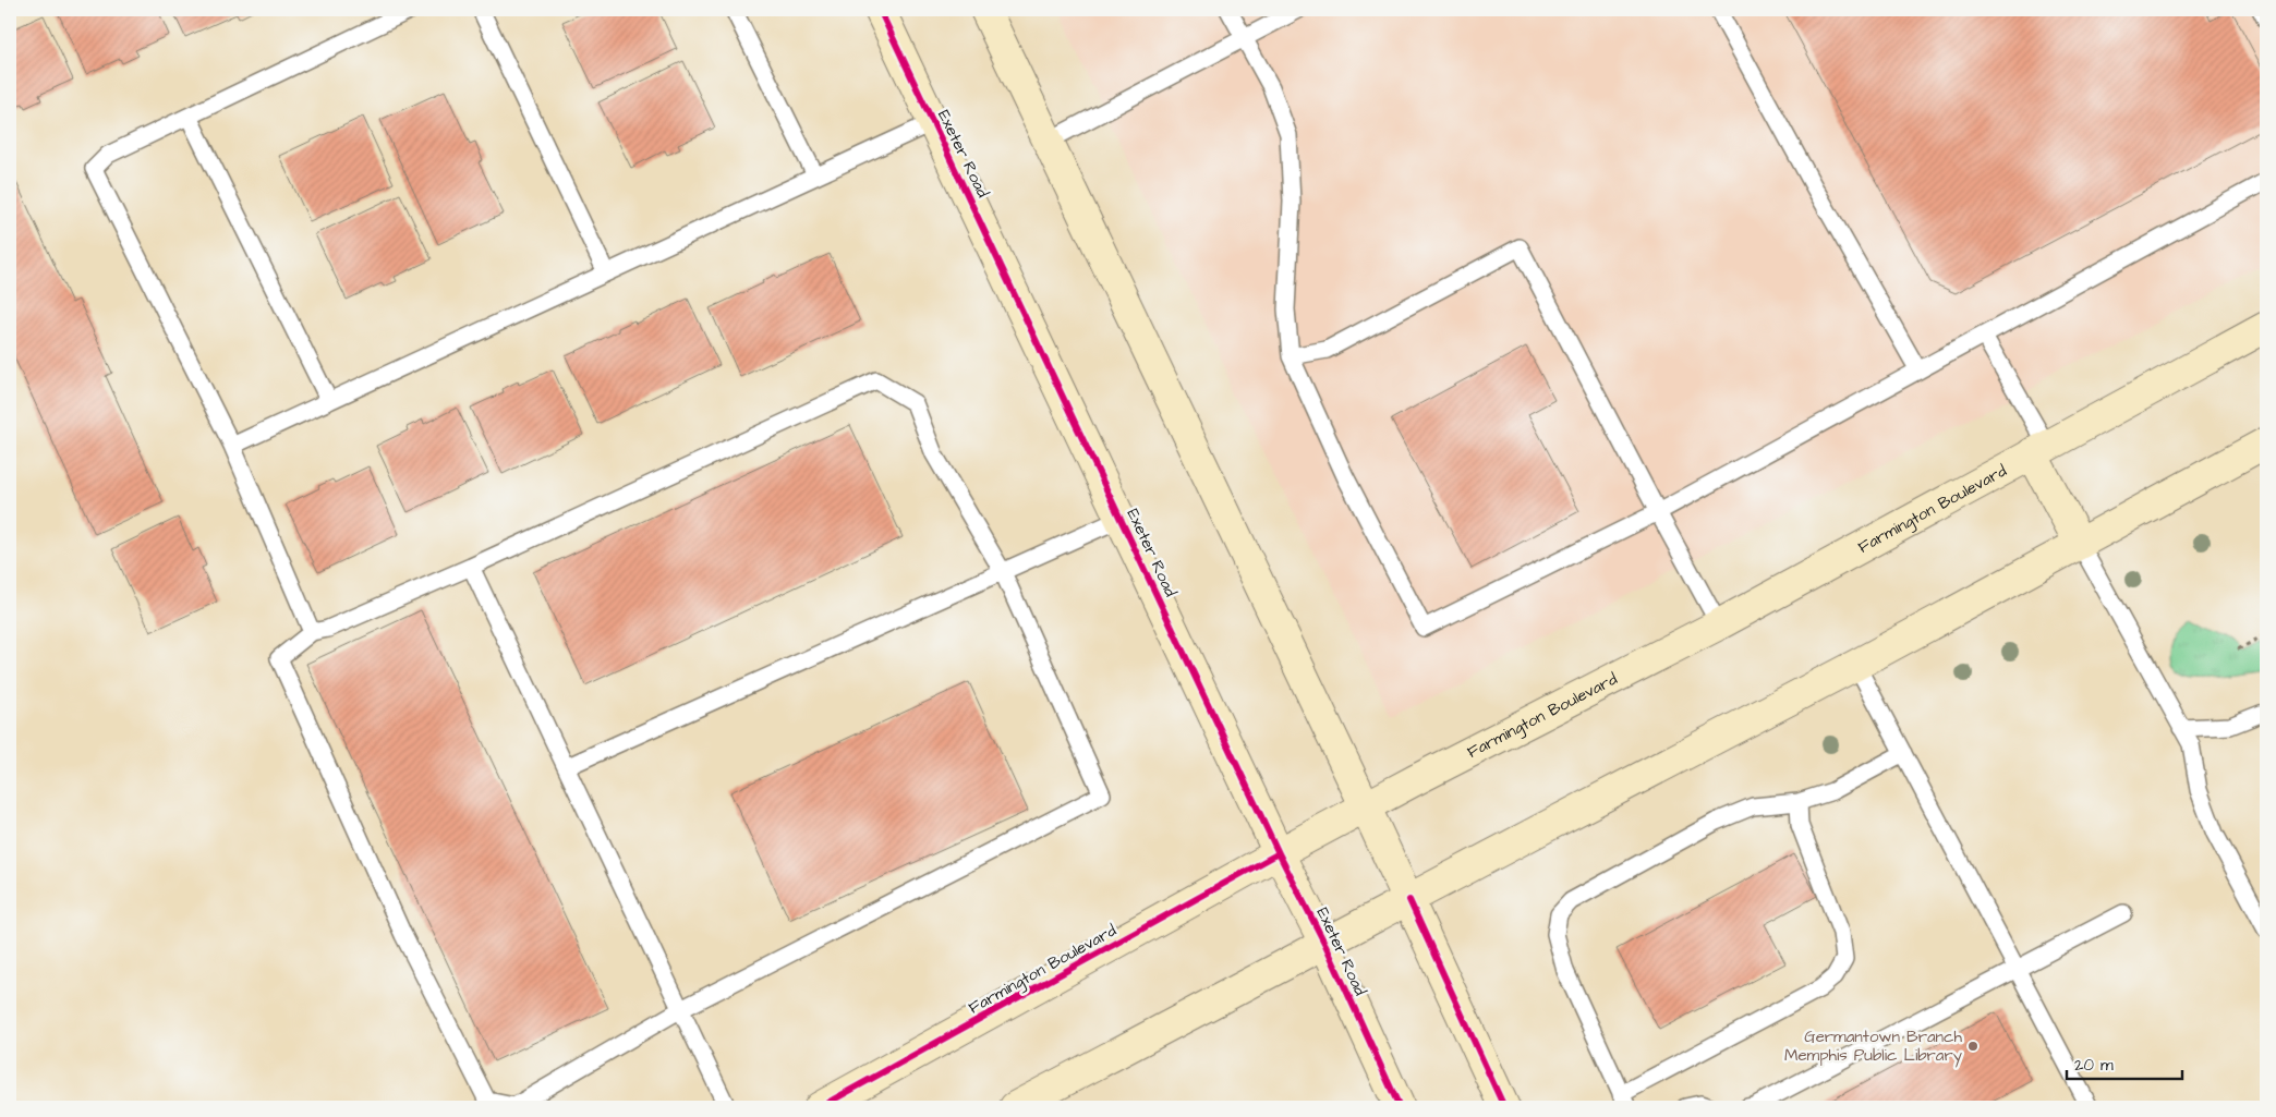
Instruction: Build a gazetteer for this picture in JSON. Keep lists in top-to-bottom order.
{
  "streets": {
    "main road": ["Exeter Road", "Farmington Boulevard"]
  },
  "crossings": [
    ["Exeter Road", "Farmington Boulevard"]
  ],
  "places": ["Germantown Branch Memphis Public Library"],
  "scale_bar": "20 m"
}
